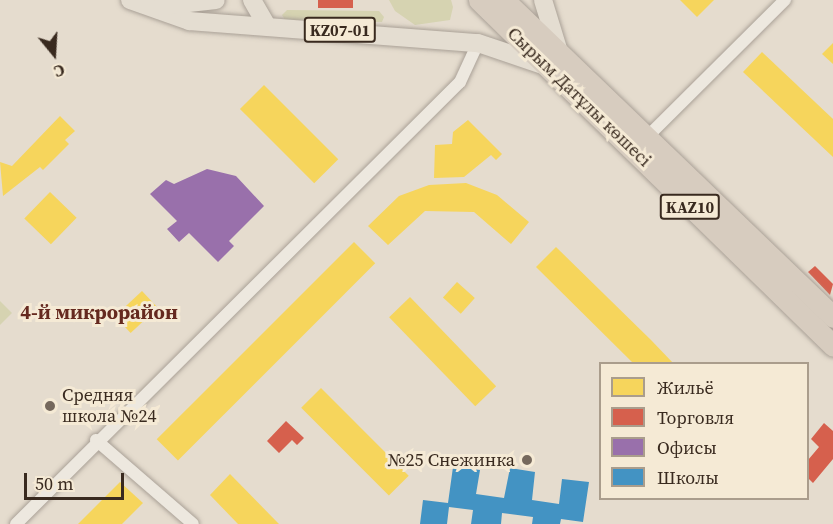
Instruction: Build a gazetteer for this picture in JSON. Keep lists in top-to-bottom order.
{
  "streets": {
    "highway": ["Сырым Датұлы көшесі", "KAZ10"],
    "main road": ["KZ07-01"]
  },
  "crossings": [
    ["KZ07-01", "Сырым Датұлы көшесі"]
  ],
  "districts": ["4-й микрорайон"],
  "places": ["Средняя школа №24", "№25 Снежинка"],
  "legend": [
    "Жильё",
    "Торговля",
    "Офисы",
    "Школы"
  ],
  "scale_bar": "50 m",
  "north": "bottom"
}
